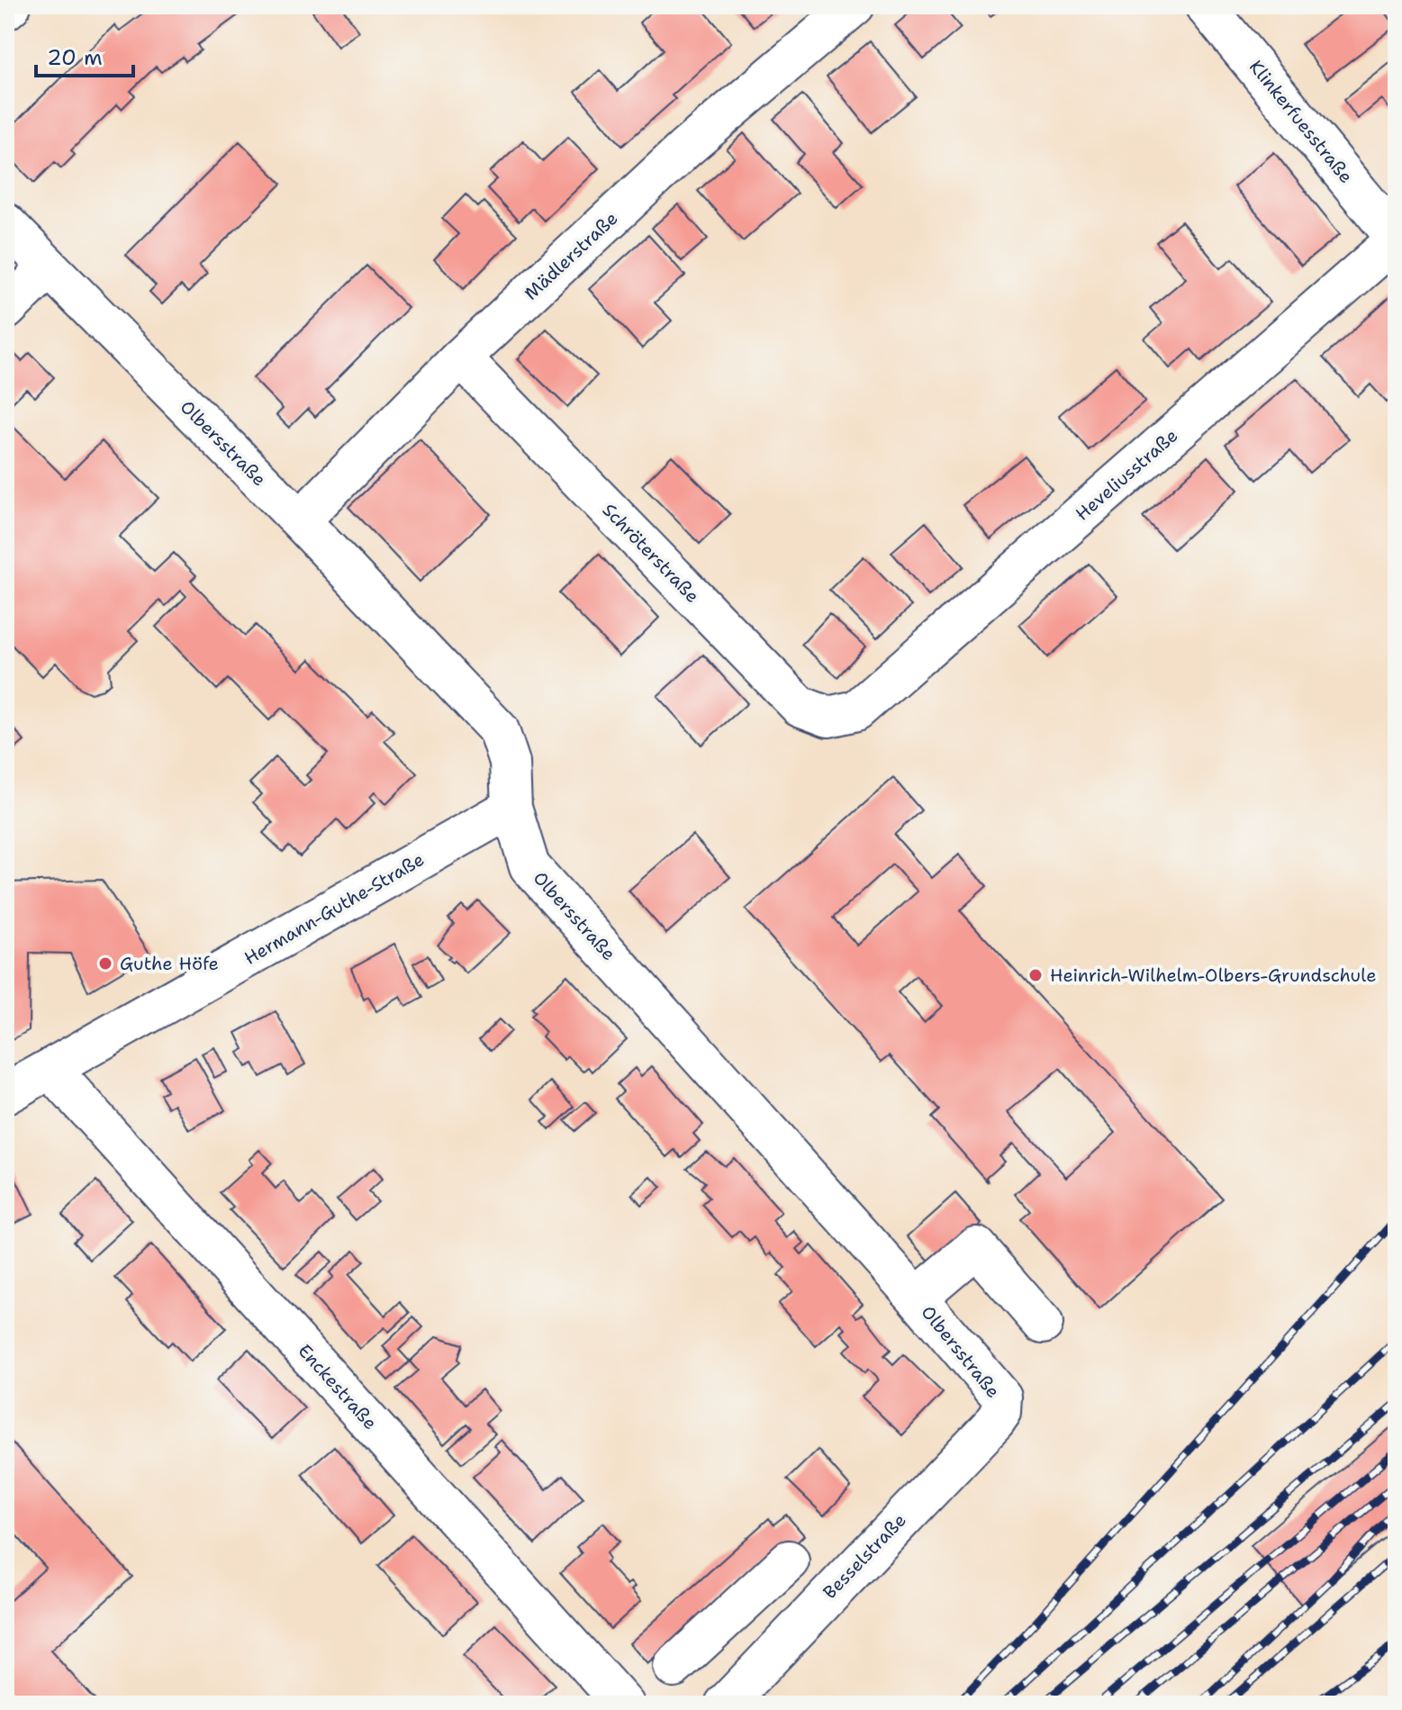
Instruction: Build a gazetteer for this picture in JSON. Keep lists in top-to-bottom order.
{
  "streets": {
    "street": [
      "Klinkerfuesstraße",
      "Mädlerstraße",
      "Olbersstraße",
      "Heveliusstraße",
      "Schröterstraße",
      "Hermann-Guthe-Straße",
      "Enckestraße",
      "Besselstraße"
    ]
  },
  "crossings": [
    ["Klinkerfuesstraße", "Heveliusstraße"],
    ["Mädlerstraße", "Olbersstraße"],
    ["Mädlerstraße", "Schröterstraße"],
    ["Olbersstraße", "Hermann-Guthe-Straße"],
    ["Olbersstraße", "Besselstraße"],
    ["Heveliusstraße", "Schröterstraße"],
    ["Hermann-Guthe-Straße", "Enckestraße"]
  ],
  "places": ["Guthe Höfe", "Heinrich-Wilhelm-Olbers-Grundschule"],
  "scale_bar": "20 m"
}
